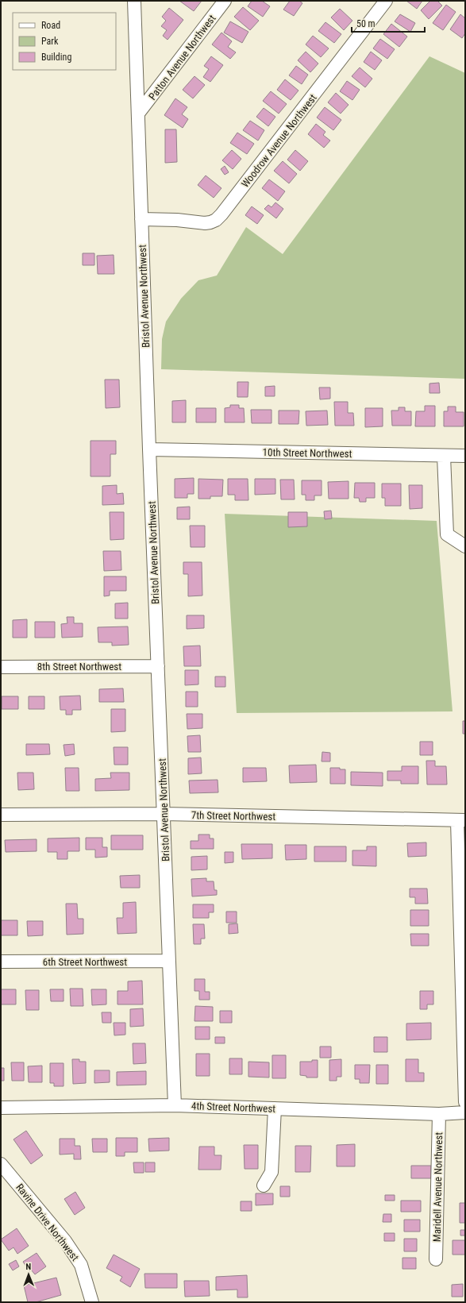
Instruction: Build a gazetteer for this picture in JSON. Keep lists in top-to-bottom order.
{
  "streets": {
    "street": [
      "Patton Avenue Northwest",
      "Woodrow Avenue Northwest",
      "Bristol Avenue Northwest",
      "10th Street Northwest",
      "8th Street Northwest",
      "7th Street Northwest",
      "6th Street Northwest",
      "4th Street Northwest",
      "Maridell Avenue Northwest",
      "Ravine Drive Northwest"
    ]
  },
  "crossings": [
    ["Patton Avenue Northwest", "Bristol Avenue Northwest"],
    ["Woodrow Avenue Northwest", "Bristol Avenue Northwest"],
    ["Bristol Avenue Northwest", "10th Street Northwest"],
    ["Bristol Avenue Northwest", "8th Street Northwest"],
    ["Bristol Avenue Northwest", "7th Street Northwest"],
    ["Bristol Avenue Northwest", "6th Street Northwest"],
    ["Bristol Avenue Northwest", "4th Street Northwest"],
    ["4th Street Northwest", "Maridell Avenue Northwest"]
  ],
  "legend": ["Road", "Park", "Building"],
  "scale_bar": "50 m",
  "north": "top"
}
